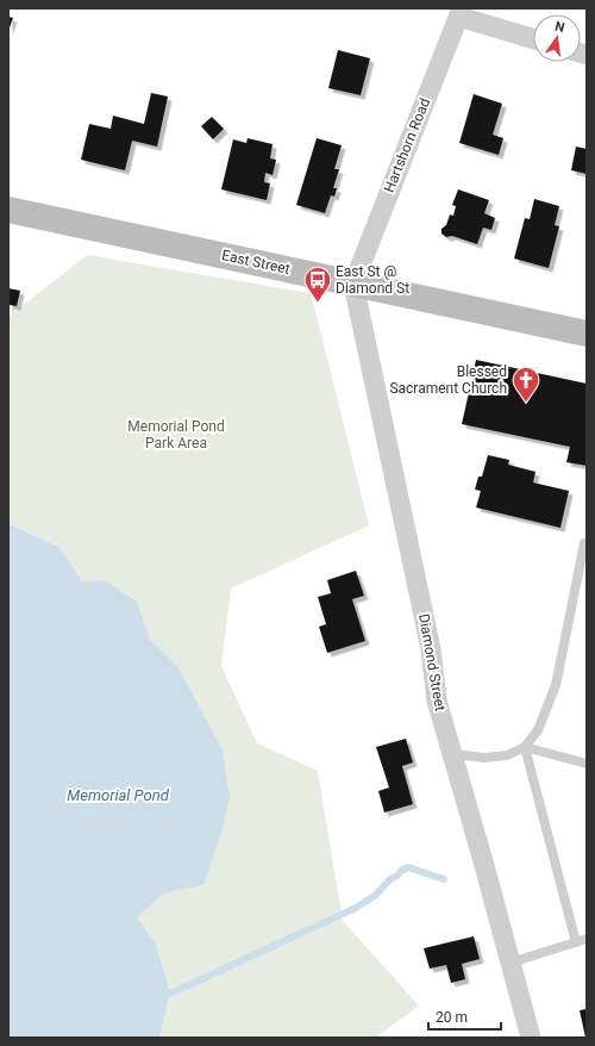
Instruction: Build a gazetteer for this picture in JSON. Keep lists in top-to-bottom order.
{
  "streets": {
    "main road": ["East Street"],
    "street": ["Hartshorn Road", "Diamond Street"]
  },
  "crossings": [
    ["Hartshorn Road", "East Street"],
    ["Hartshorn Road", "Diamond Street"],
    ["East Street", "Diamond Street"]
  ],
  "water": ["Memorial Pond"],
  "parks": ["Memorial Pond Park Area"],
  "places": {
    "bus stop": ["East St @ Diamond St"],
    "church": ["Blessed Sacrament Church"]
  },
  "scale_bar": "20 m",
  "north": "top"
}
